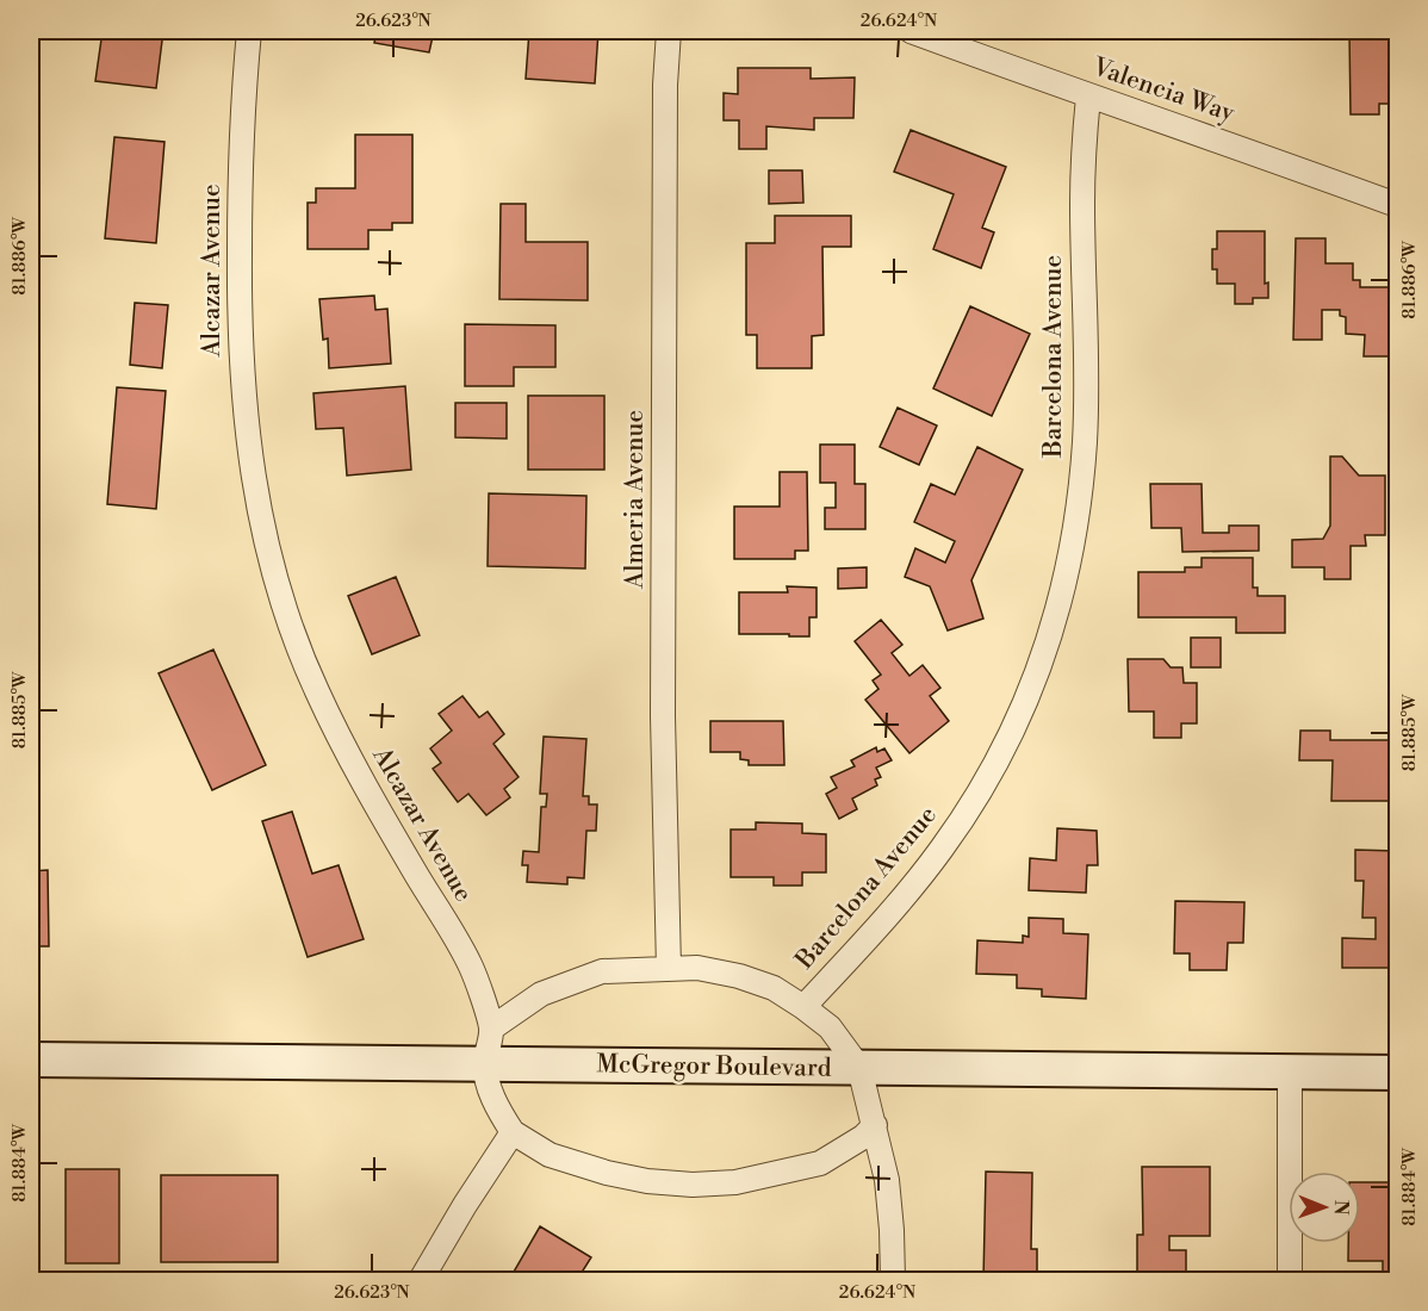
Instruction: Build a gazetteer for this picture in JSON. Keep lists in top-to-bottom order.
{
  "streets": {
    "main road": ["McGregor Boulevard"],
    "street": [
      "Valencia Way",
      "Alcazar Avenue",
      "Barcelona Avenue",
      "Almeria Avenue"
    ]
  },
  "crossings": [
    ["Valencia Way", "Barcelona Avenue"],
    ["Alcazar Avenue", "McGregor Boulevard"],
    ["Barcelona Avenue", "McGregor Boulevard"]
  ],
  "north": "right",
  "coordinates": [
    "26.623°N",
    "26.624°N",
    "81.886°W",
    "81.885°W",
    "81.884°W"
  ]
}
